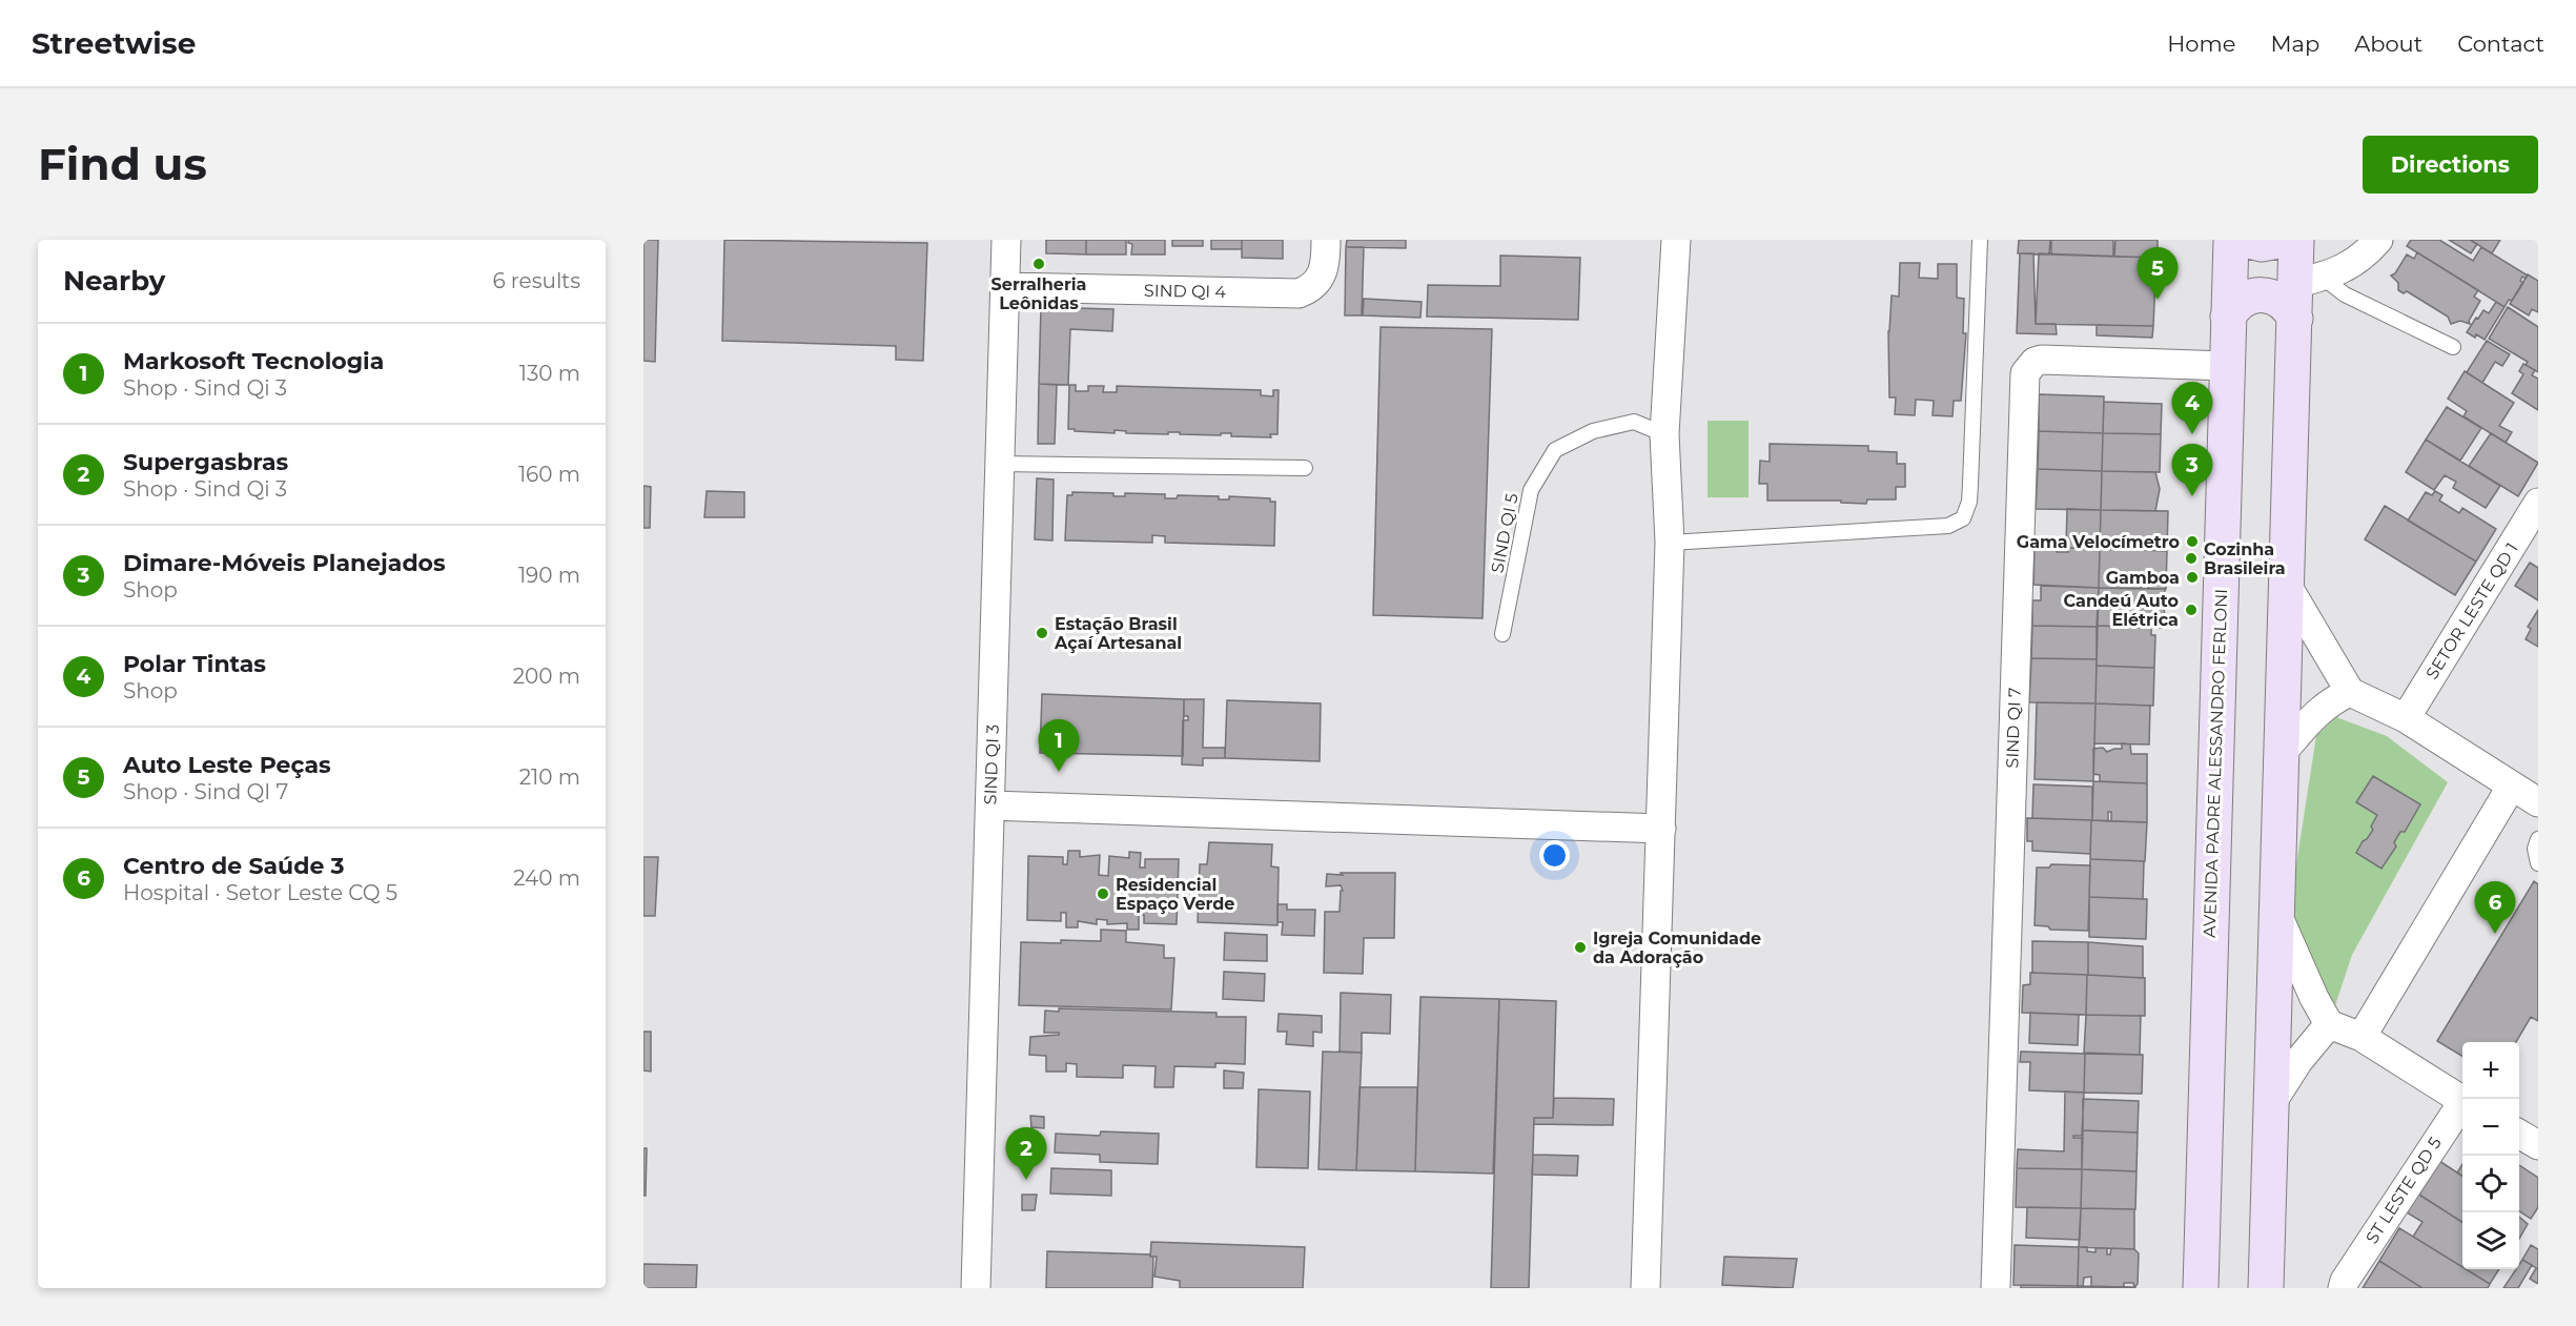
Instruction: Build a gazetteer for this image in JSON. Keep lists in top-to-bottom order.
{
  "streets": {
    "main road": ["AVENIDA PADRE ALESSANDRO FERLONI"],
    "street": [
      "SIND QI 4",
      "SETOR LESTE QD 1",
      "SIND QI 7",
      "SIND QI 3",
      "ST LESTE QD 5"
    ],
    "lane": ["SIND QI 5"]
  },
  "crossings": [
    ["SIND QI 4", "SIND QI 3"],
    ["SIND QI 7", "AVENIDA PADRE ALESSANDRO FERLONI"]
  ],
  "places": [
    "Serralheria Leônidas",
    "Gama Velocímetro",
    "Cozinha Brasileira",
    "Gamboa",
    "Candeú Auto Elétrica",
    "Estação Brasil Açaí Artesanal",
    "Residencial Espaço Verde",
    "Igreja Comunidade da Adoração"
  ],
  "page": {
    "header": "Streetwise",
    "nav": [
      "Home",
      "Map",
      "About",
      "Contact"
    ],
    "buttons": "Directions",
    "title": "Find us",
    "heading": ["Nearby", "6 results"],
    "pins": [
      "5",
      "4",
      "3",
      "1",
      "6",
      "2"
    ],
    "list": [
      {
        "mark": "1",
        "name": "Markosoft Tecnologia",
        "note": "Shop · Sind Qi 3",
        "value": "130 m"
      },
      {
        "mark": "2",
        "name": "Supergasbras",
        "note": "Shop · Sind Qi 3",
        "value": "160 m"
      },
      {
        "mark": "3",
        "name": "Dimare-Móveis Planejados",
        "note": "Shop",
        "value": "190 m"
      },
      {
        "mark": "4",
        "name": "Polar Tintas",
        "note": "Shop",
        "value": "200 m"
      },
      {
        "mark": "5",
        "name": "Auto Leste Peças",
        "note": "Shop · Sind QI 7",
        "value": "210 m"
      },
      {
        "mark": "6",
        "name": "Centro de Saúde 3",
        "note": "Hospital · Setor Leste CQ 5",
        "value": "240 m"
      }
    ],
    "map_buttons": ["+", "−"]
  }
}
